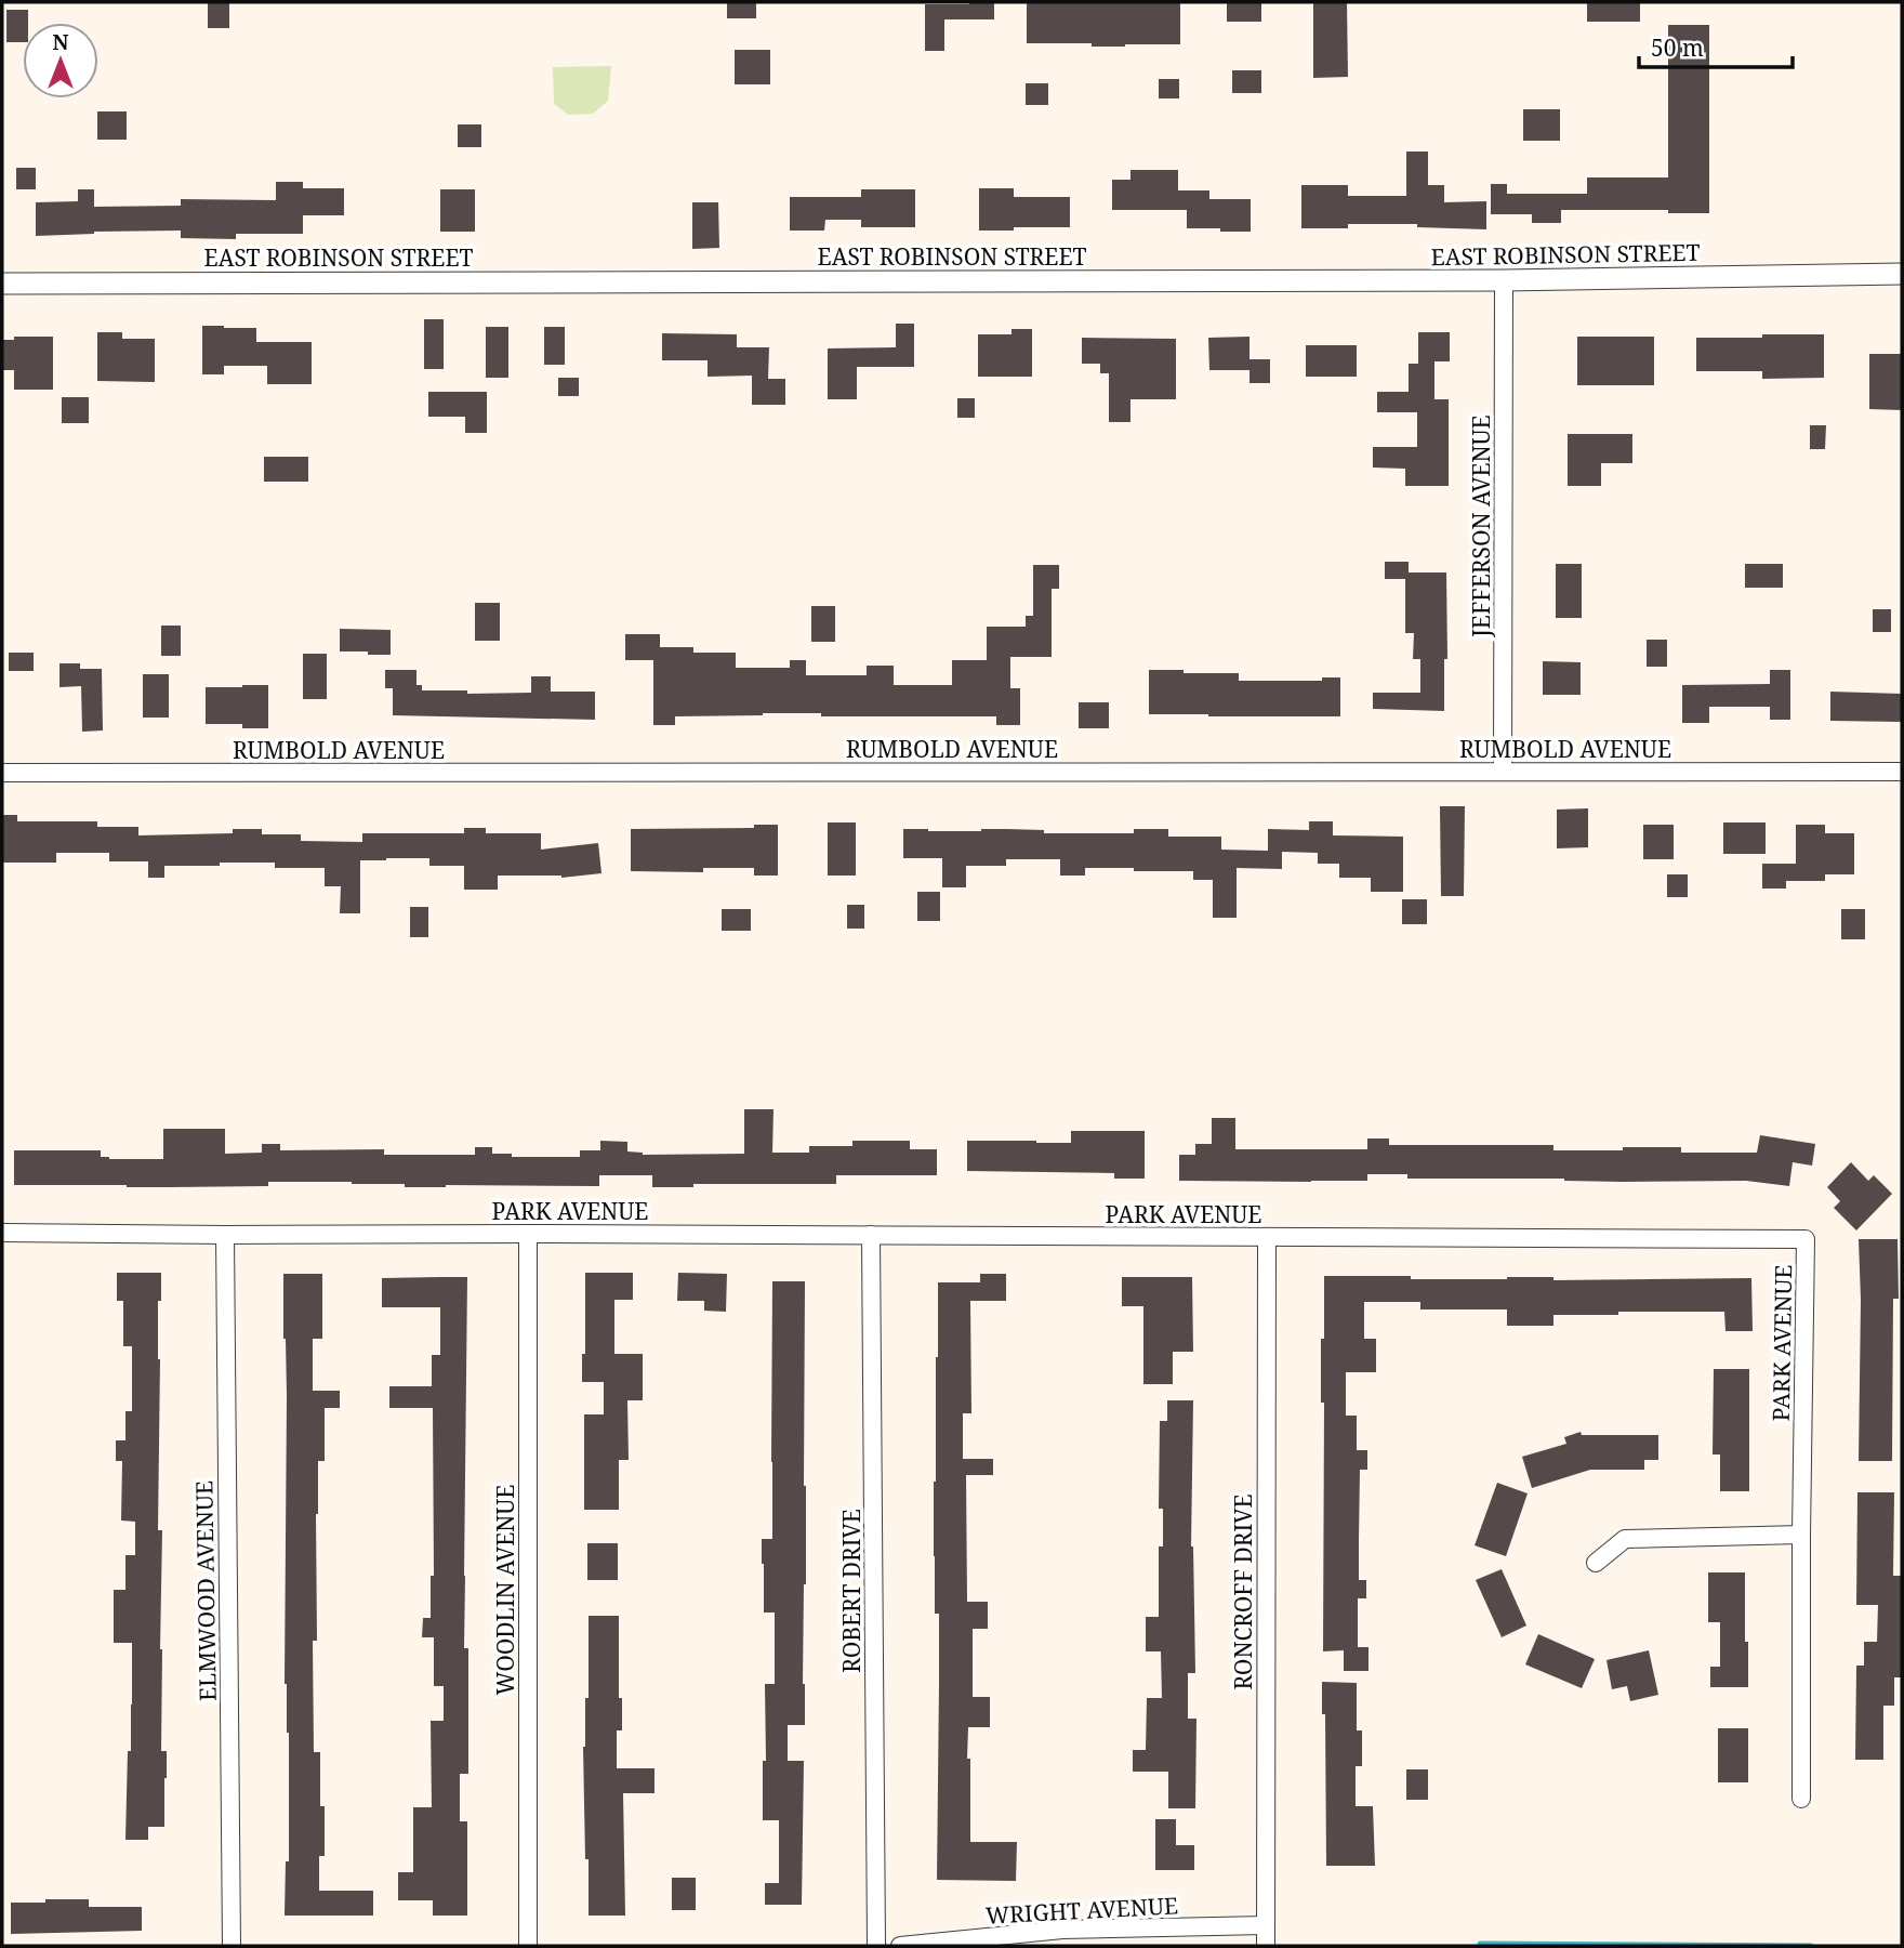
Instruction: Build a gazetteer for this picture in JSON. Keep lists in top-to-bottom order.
{
  "streets": {
    "street": [
      "EAST ROBINSON STREET",
      "JEFFERSON AVENUE",
      "RUMBOLD AVENUE",
      "PARK AVENUE",
      "WOODLIN AVENUE",
      "ELMWOOD AVENUE",
      "ROBERT DRIVE",
      "RONCROFF DRIVE",
      "WRIGHT AVENUE"
    ]
  },
  "crossings": [
    ["EAST ROBINSON STREET", "JEFFERSON AVENUE"],
    ["JEFFERSON AVENUE", "RUMBOLD AVENUE"],
    ["PARK AVENUE", "WOODLIN AVENUE"],
    ["PARK AVENUE", "ELMWOOD AVENUE"],
    ["PARK AVENUE", "ROBERT DRIVE"],
    ["PARK AVENUE", "RONCROFF DRIVE"],
    ["RONCROFF DRIVE", "WRIGHT AVENUE"]
  ],
  "scale_bar": "50 m",
  "north": "top"
}
